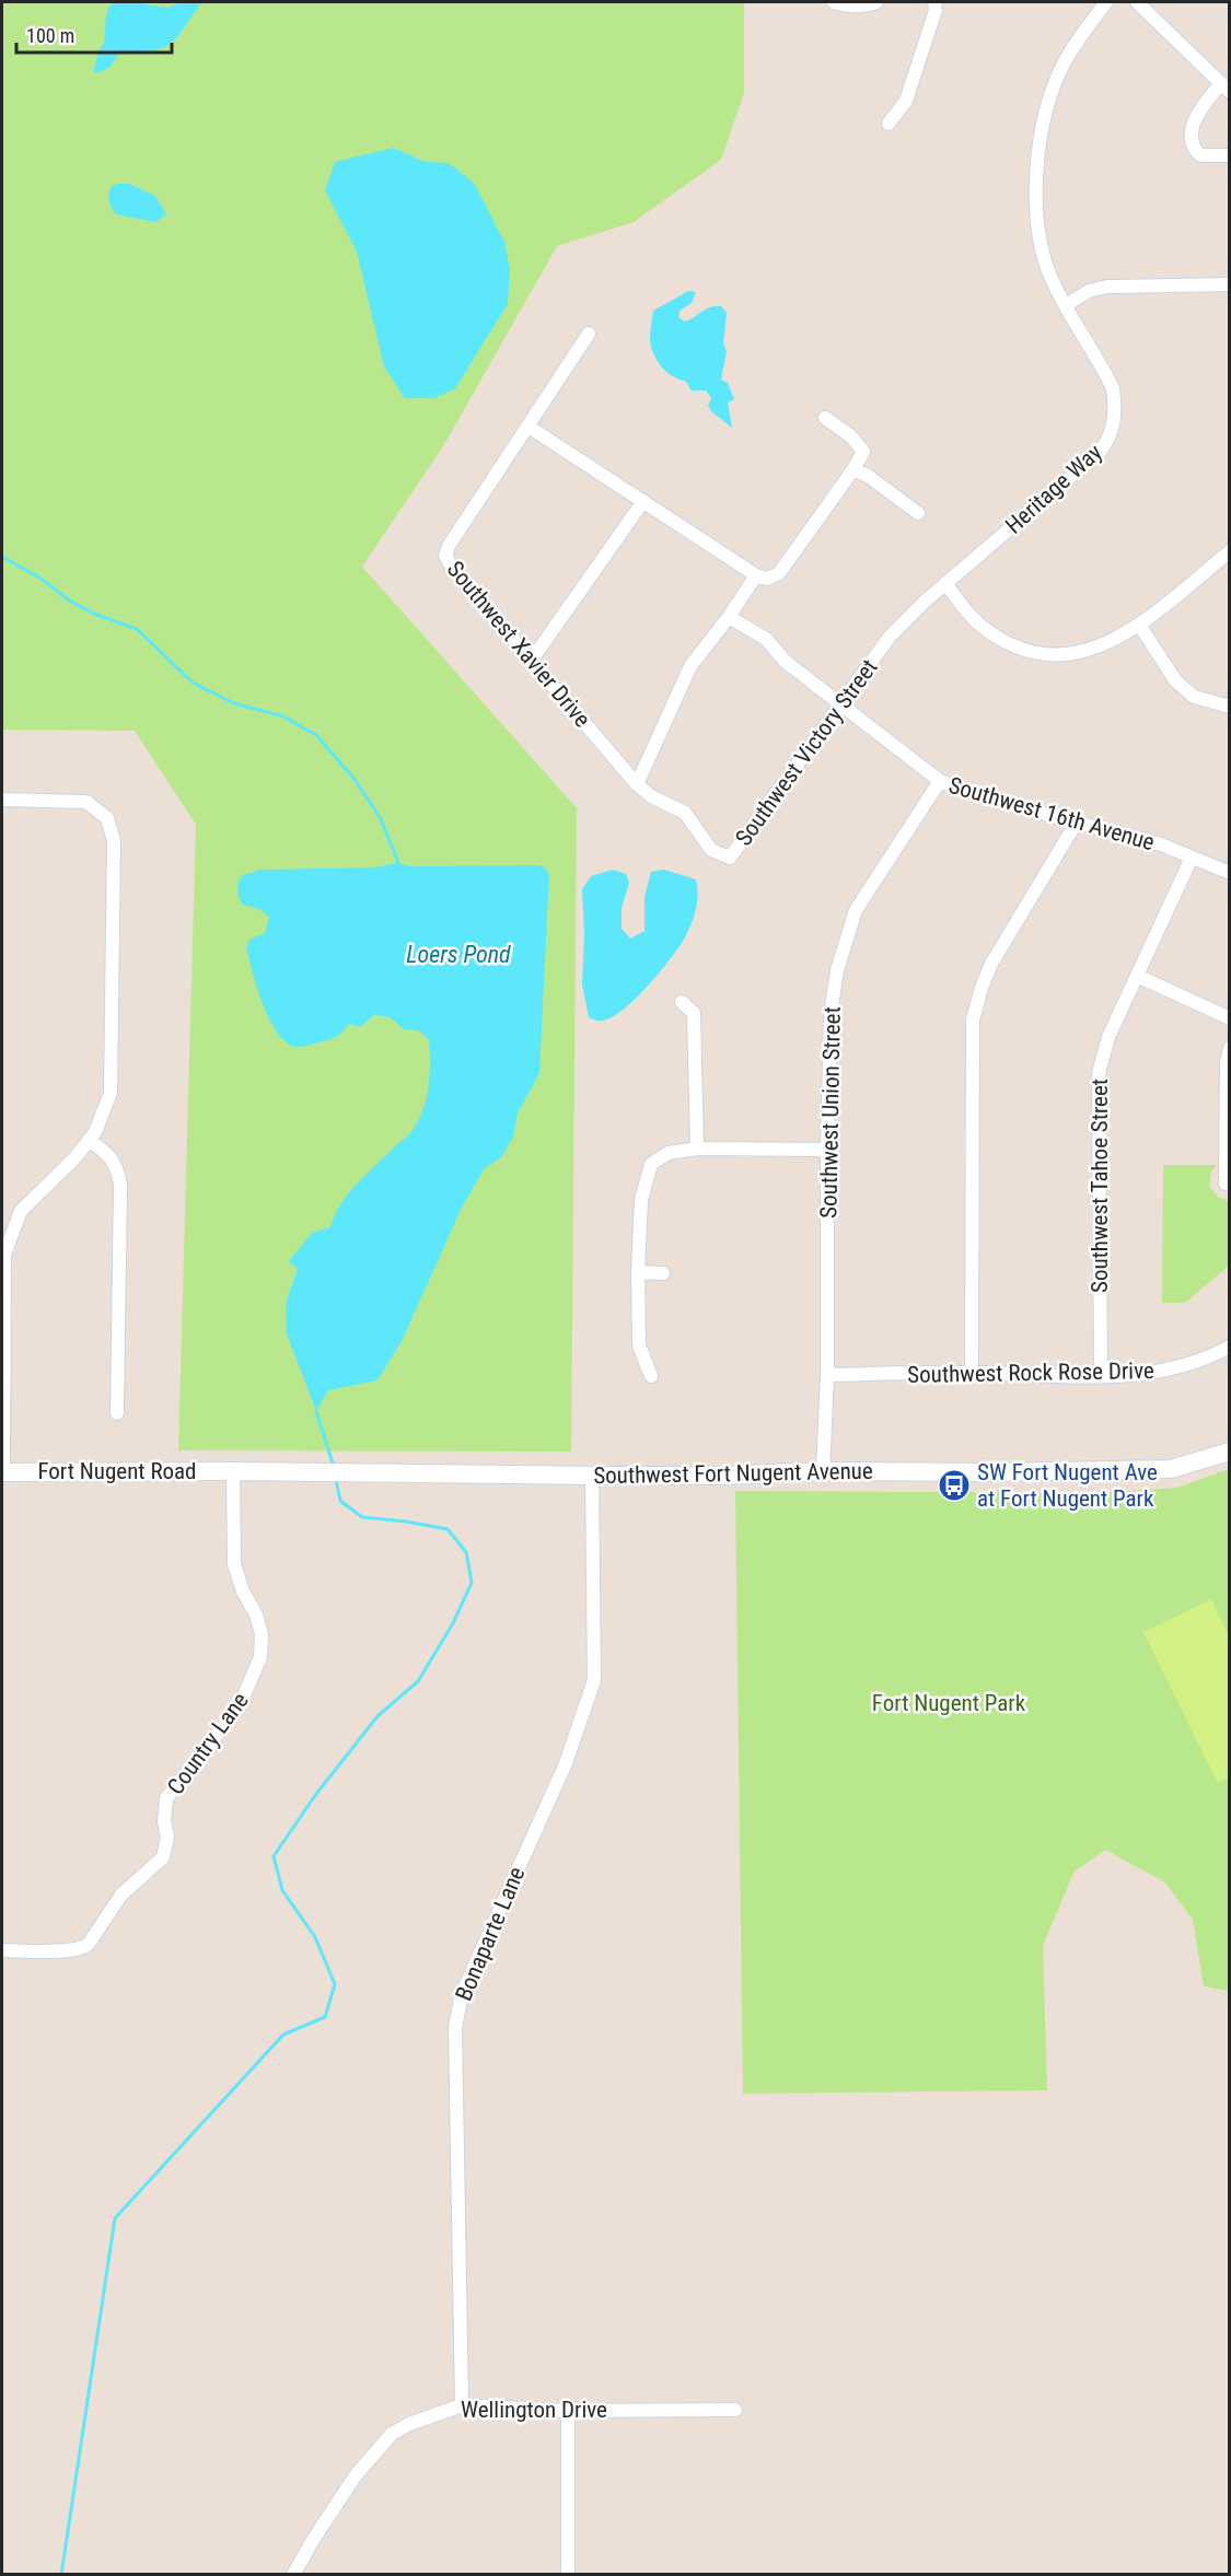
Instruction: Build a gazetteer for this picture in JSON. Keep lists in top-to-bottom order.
{
  "streets": {
    "street": [
      "Heritage Way",
      "Southwest Xavier Drive",
      "Southwest Victory Street",
      "Southwest 16th Avenue",
      "Southwest Union Street",
      "Southwest Tahoe Street",
      "Southwest Rock Rose Drive",
      "Fort Nugent Road",
      "Southwest Fort Nugent Avenue",
      "Country Lane",
      "Bonaparte Lane",
      "Wellington Drive"
    ]
  },
  "crossings": [
    ["Heritage Way", "Southwest Victory Street"],
    ["Southwest Xavier Drive", "Southwest Victory Street"],
    ["Southwest Victory Street", "Southwest 16th Avenue"],
    ["Southwest 16th Avenue", "Southwest Union Street"],
    ["Southwest 16th Avenue", "Southwest Tahoe Street"],
    ["Southwest Union Street", "Southwest Rock Rose Drive"],
    ["Southwest Union Street", "Southwest Fort Nugent Avenue"],
    ["Southwest Tahoe Street", "Southwest Rock Rose Drive"],
    ["Fort Nugent Road", "Southwest Fort Nugent Avenue"],
    ["Fort Nugent Road", "Country Lane"],
    ["Southwest Fort Nugent Avenue", "Country Lane"],
    ["Southwest Fort Nugent Avenue", "Bonaparte Lane"],
    ["Bonaparte Lane", "Wellington Drive"]
  ],
  "water": ["Loers Pond"],
  "parks": ["Fort Nugent Park"],
  "places": {
    "bus stop": ["SW Fort Nugent Ave at Fort Nugent Park"]
  },
  "scale_bar": "100 m"
}
